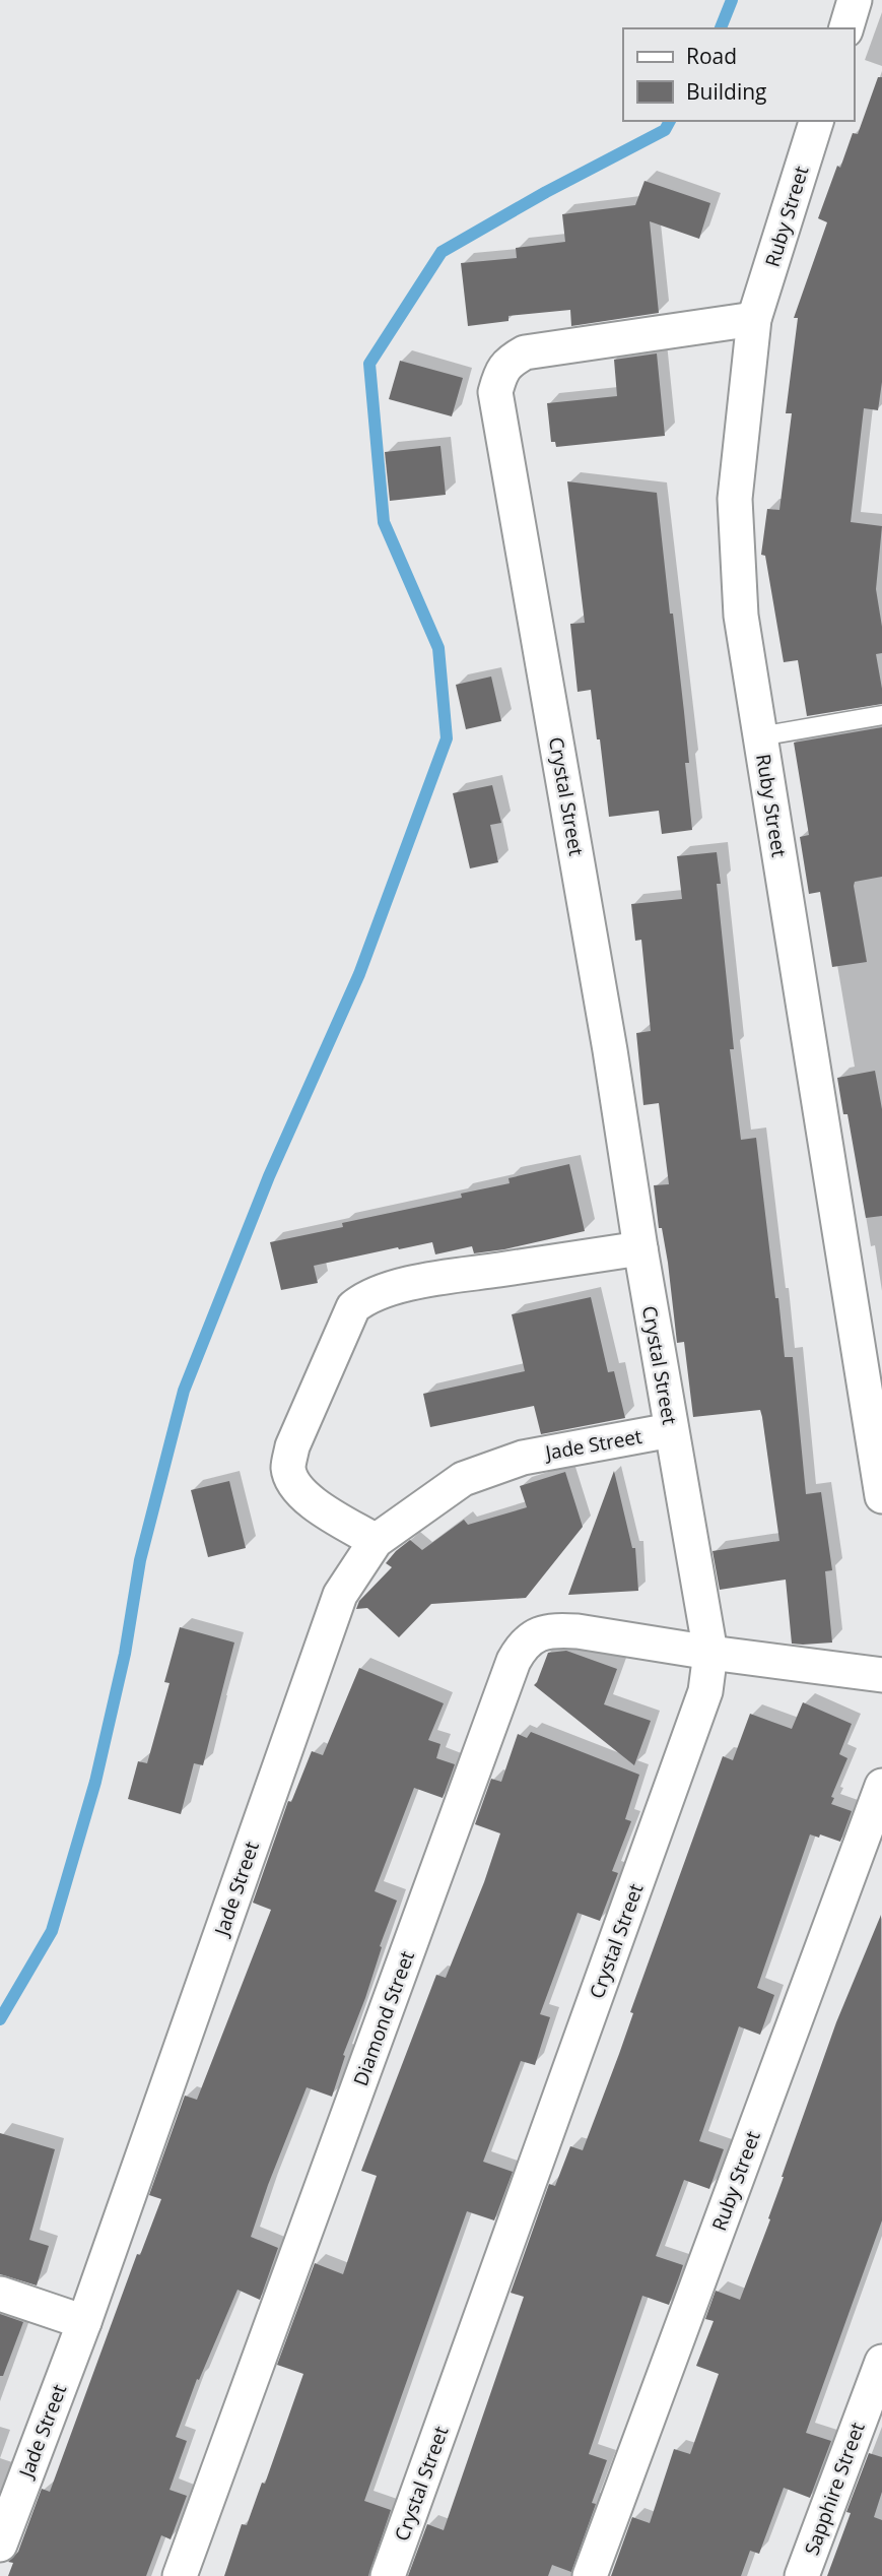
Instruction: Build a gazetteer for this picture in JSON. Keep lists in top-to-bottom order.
{
  "streets": {
    "street": [
      "Ruby Street",
      "Crystal Street",
      "Jade Street",
      "Diamond Street",
      "Sapphire Street"
    ]
  },
  "crossings": [
    ["Ruby Street", "Crystal Street"],
    ["Crystal Street", "Jade Street"],
    ["Crystal Street", "Diamond Street"]
  ],
  "legend": ["Road", "Building"]
}
